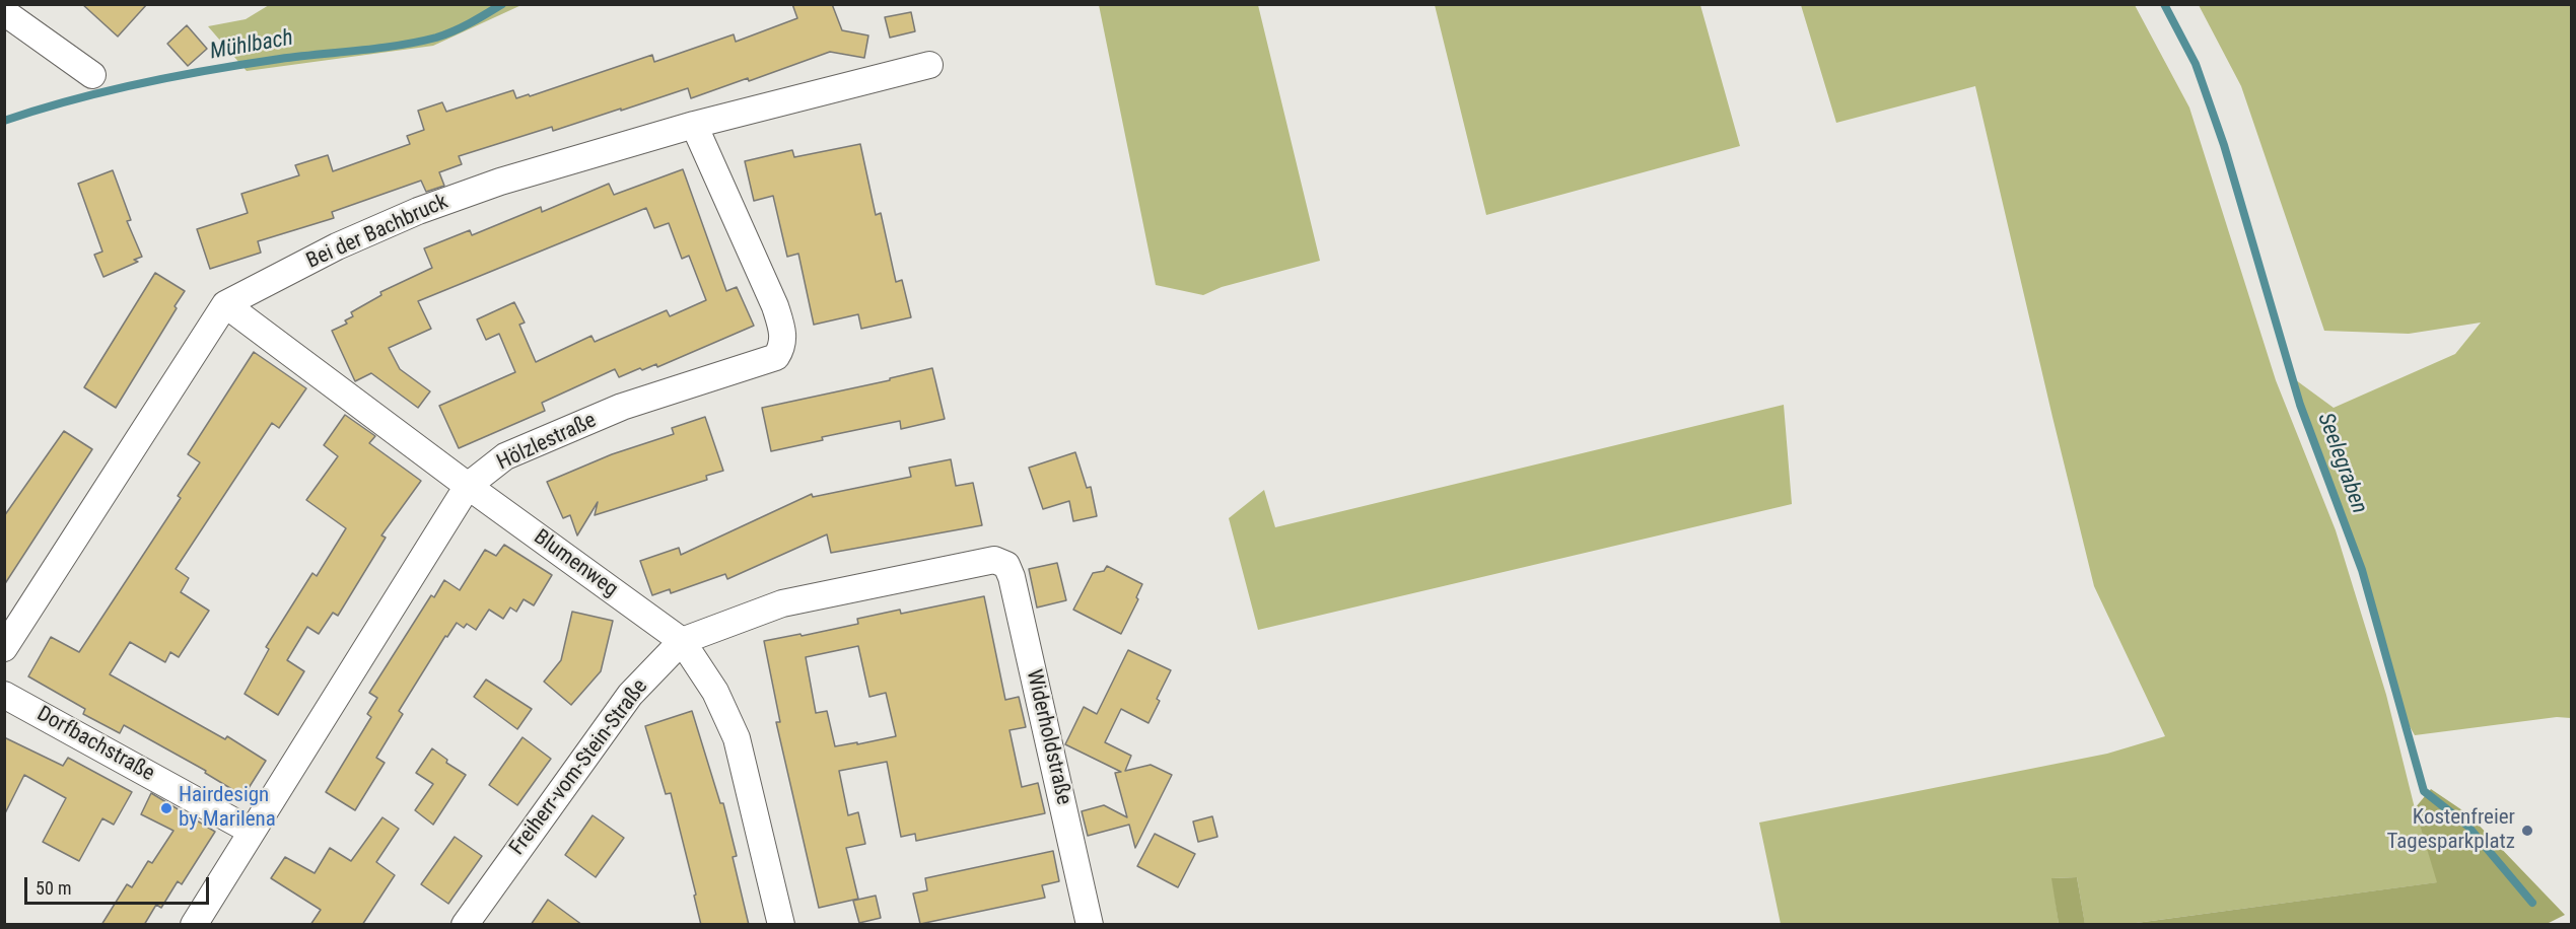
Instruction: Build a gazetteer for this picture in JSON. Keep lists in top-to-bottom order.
{
  "streets": {
    "street": [
      "Bei der Bachbruck",
      "Hölzlestraße",
      "Blumenweg",
      "Widerholdstraße",
      "Dorfbachstraße",
      "Freiherr-vom-Stein-Straße"
    ]
  },
  "crossings": [
    ["Bei der Bachbruck", "Hölzlestraße"],
    ["Bei der Bachbruck", "Blumenweg"],
    ["Hölzlestraße", "Blumenweg"],
    ["Hölzlestraße", "Dorfbachstraße"],
    ["Blumenweg", "Freiherr-vom-Stein-Straße"],
    ["Widerholdstraße", "Freiherr-vom-Stein-Straße"]
  ],
  "water": ["Mühlbach", "Seelegraben"],
  "places": ["Hairdesign by Marilena", "Kostenfreier Tagesparkplatz"],
  "scale_bar": "50 m"
}
